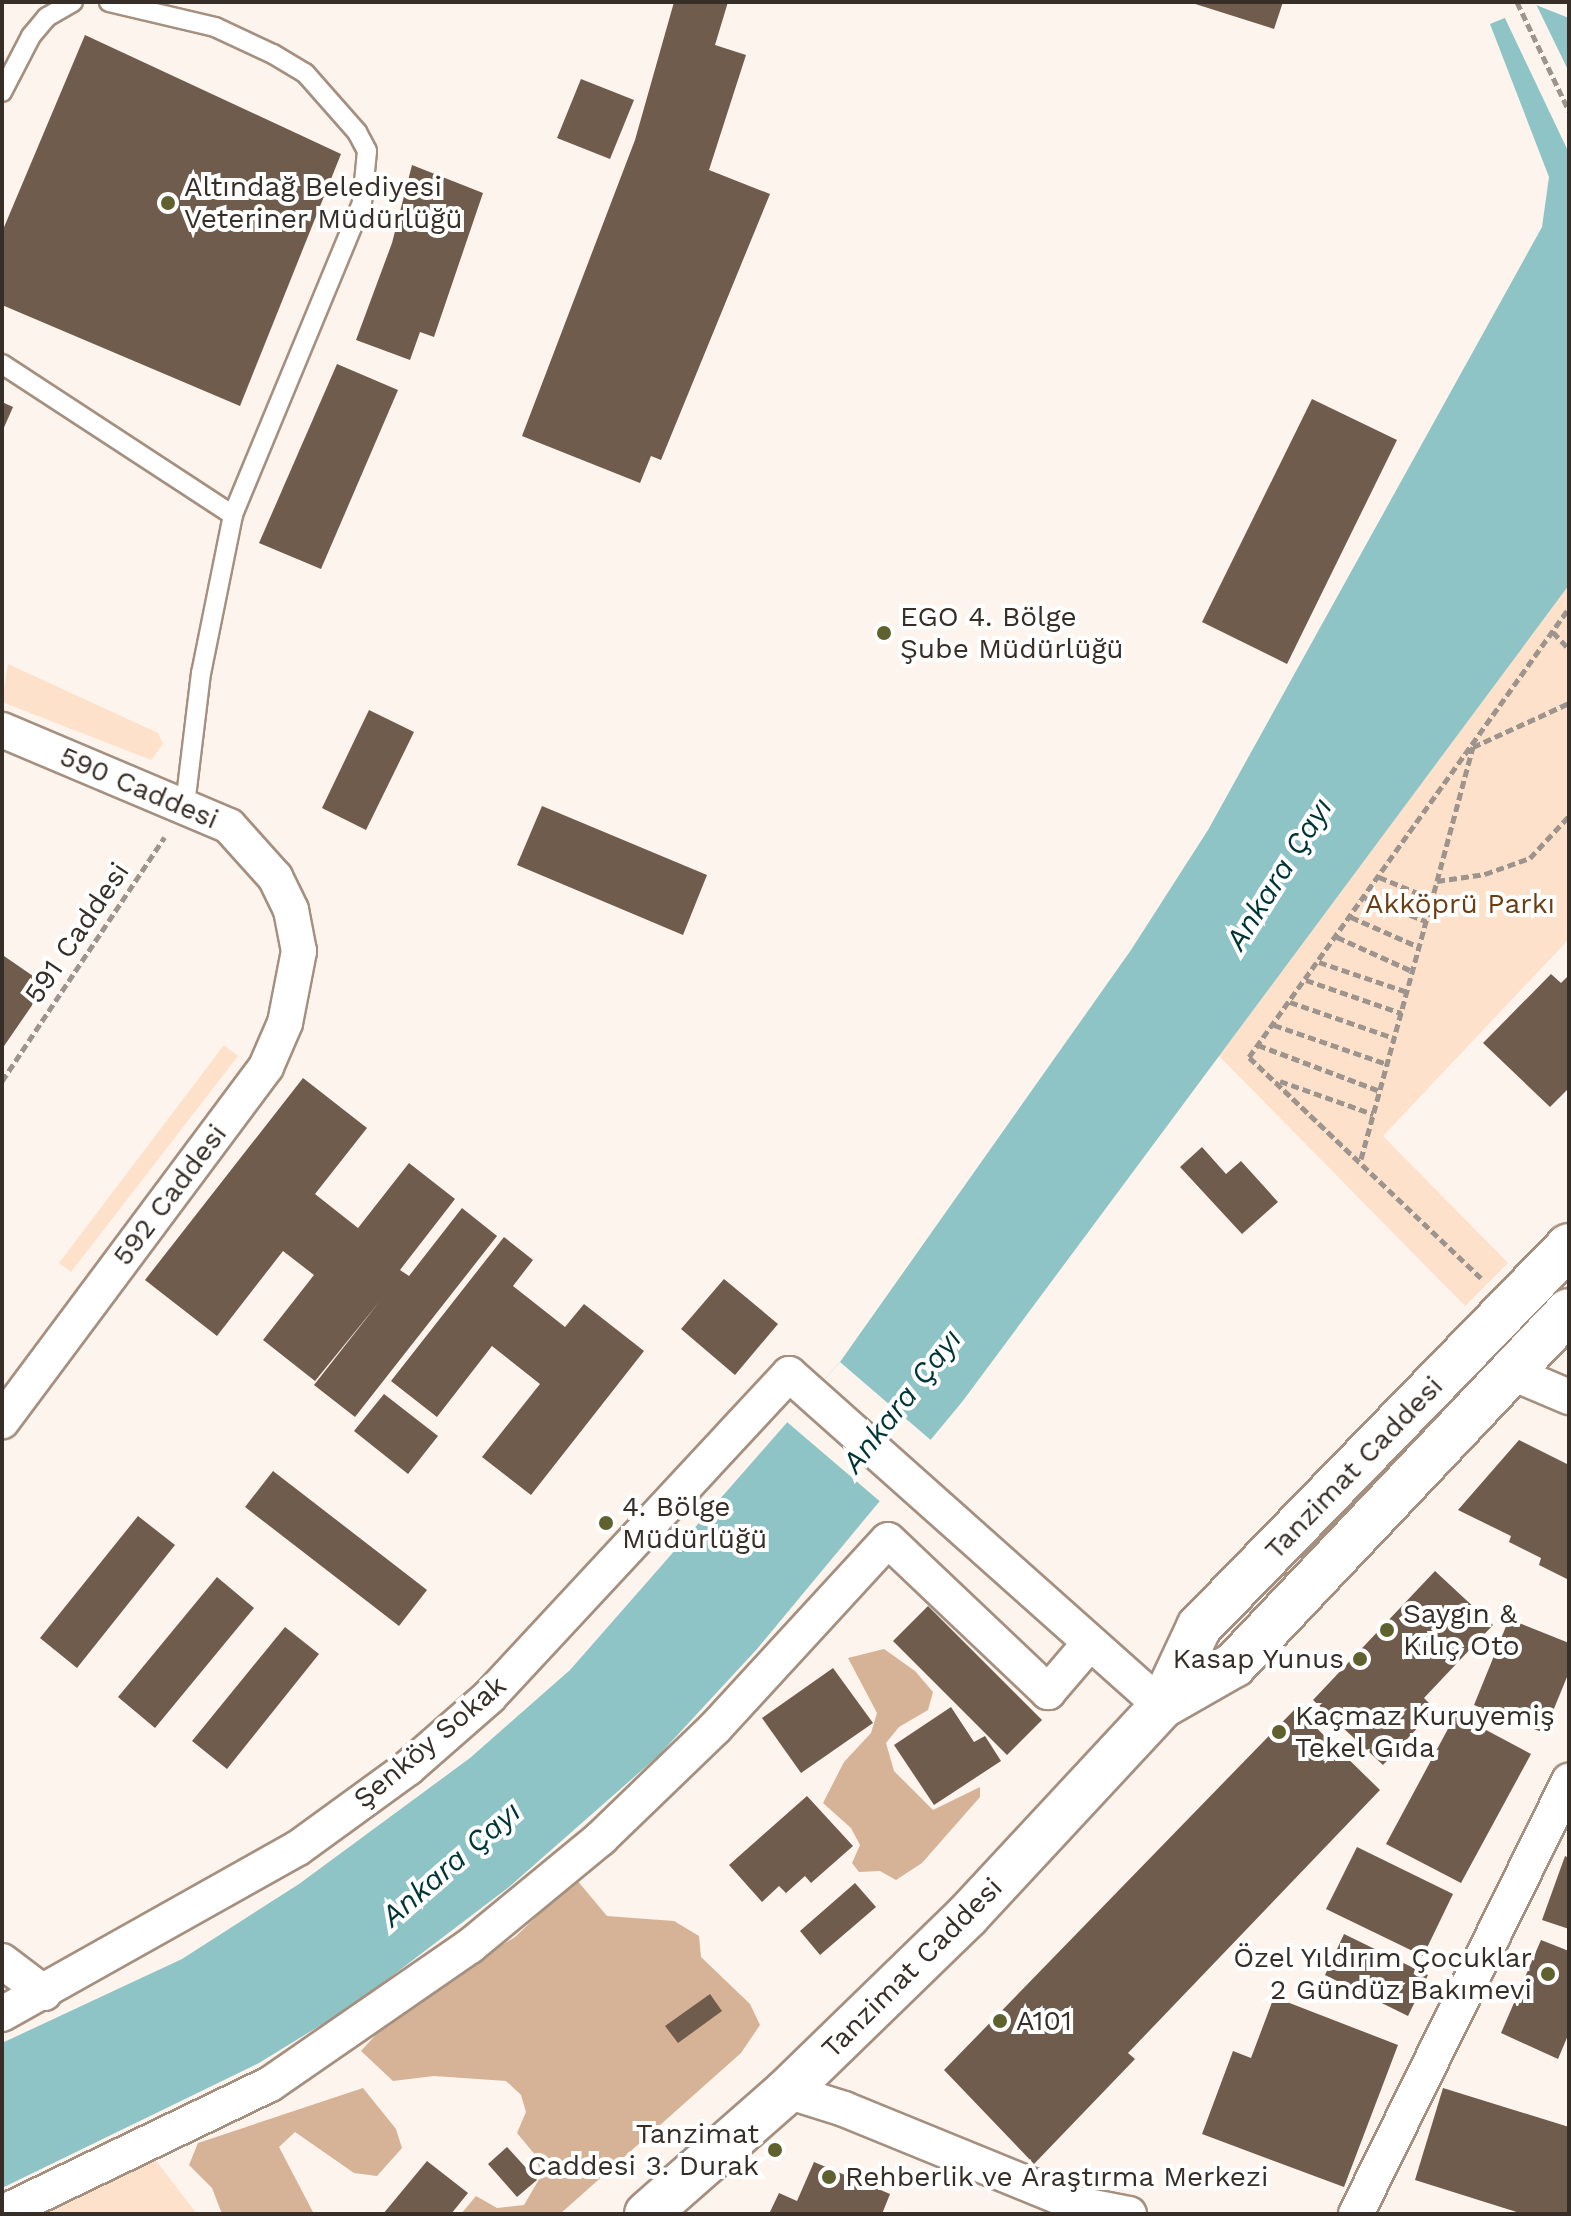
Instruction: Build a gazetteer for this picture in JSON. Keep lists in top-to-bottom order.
{
  "streets": {
    "main road": ["Tanzimat Caddesi"],
    "street": ["590 Caddesi", "592 Caddesi", "Şenköy Sokak"],
    "path": ["591 Caddesi"]
  },
  "crossings": [
    ["590 Caddesi", "591 Caddesi"],
    ["590 Caddesi", "592 Caddesi"]
  ],
  "water": ["Ankara Çayı"],
  "parks": ["Akköprü Parkı"],
  "places": [
    "Altındağ Belediyesi Veteriner Müdürlüğü",
    "EGO 4. Bölge Şube Müdürlüğü",
    "4. Bölge Müdürlüğü",
    "Saygın & Kılıç Oto",
    "Kasap Yunus",
    "Kaçmaz Kuruyemiş Tekel Gıda",
    "Özel Yıldırım Çocuklar 2 Gündüz Bakımevi",
    "A101",
    "Tanzimat Caddesi 3. Durak",
    "Rehberlik ve Araştırma Merkezi"
  ]
}
